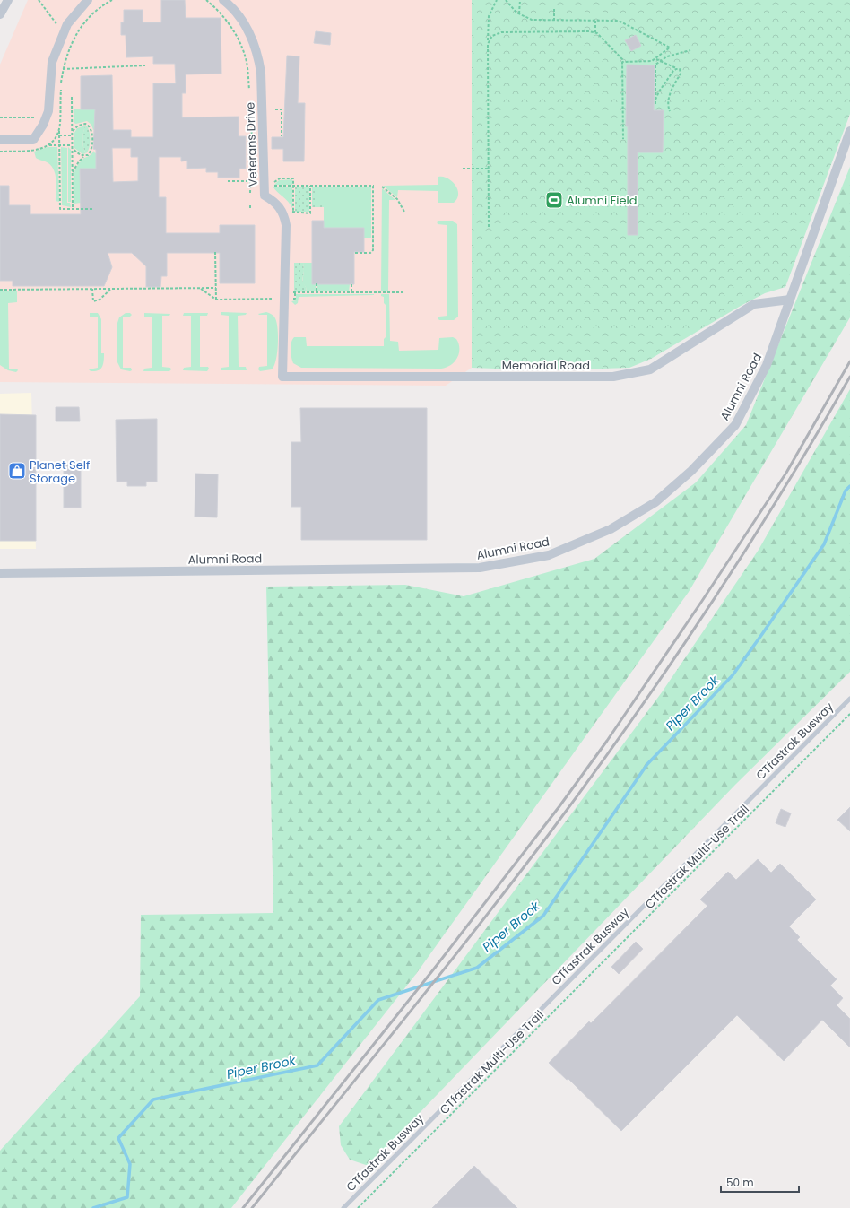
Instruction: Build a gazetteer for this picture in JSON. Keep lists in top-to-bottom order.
{
  "streets": {
    "street": ["Veterans Drive", "Memorial Road", "Alumni Road"],
    "lane": ["CTfastrak Busway"],
    "path": ["CTfastrak Multi-Use Trail"]
  },
  "crossings": [
    ["Veterans Drive", "Memorial Road"],
    ["Memorial Road", "Alumni Road"]
  ],
  "water": ["Piper Brook"],
  "places": {
    "sports": ["Alumni Field"],
    "shop": ["Planet Self Storage"]
  },
  "scale_bar": "50 m"
}
